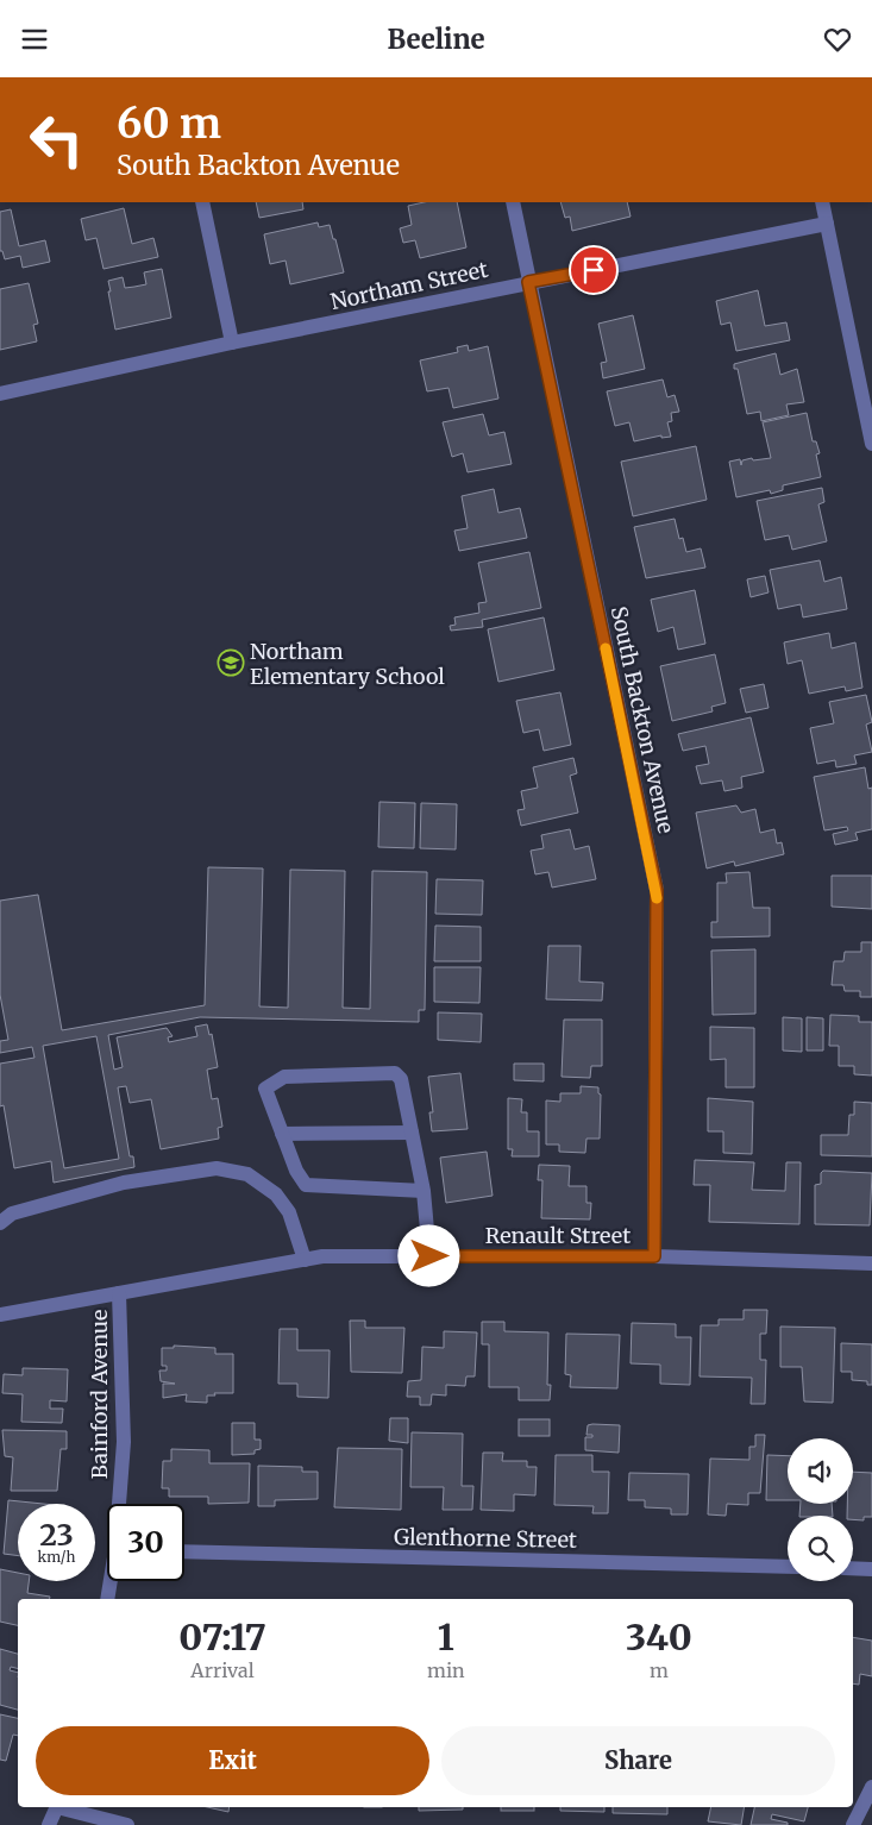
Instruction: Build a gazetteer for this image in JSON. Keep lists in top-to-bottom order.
{
  "streets": {
    "street": [
      "Northam Street",
      "South Backton Avenue",
      "Renault Street",
      "Bainford Avenue",
      "Glenthorne Street"
    ]
  },
  "crossings": [
    ["Northam Street", "South Backton Avenue"],
    ["South Backton Avenue", "Renault Street"],
    ["Renault Street", "Bainford Avenue"]
  ],
  "places": {
    "school or university": ["Northam Elementary School"]
  },
  "page": {
    "header": "Beeline",
    "turn": ["60 m", "South Backton Avenue"],
    "speed": "23 km/h",
    "limit": "30",
    "eta": [
      "07:17",
      "Arrival",
      "1",
      "min",
      "340",
      "m"
    ],
    "buttons": ["Exit", "Share"]
  }
}
